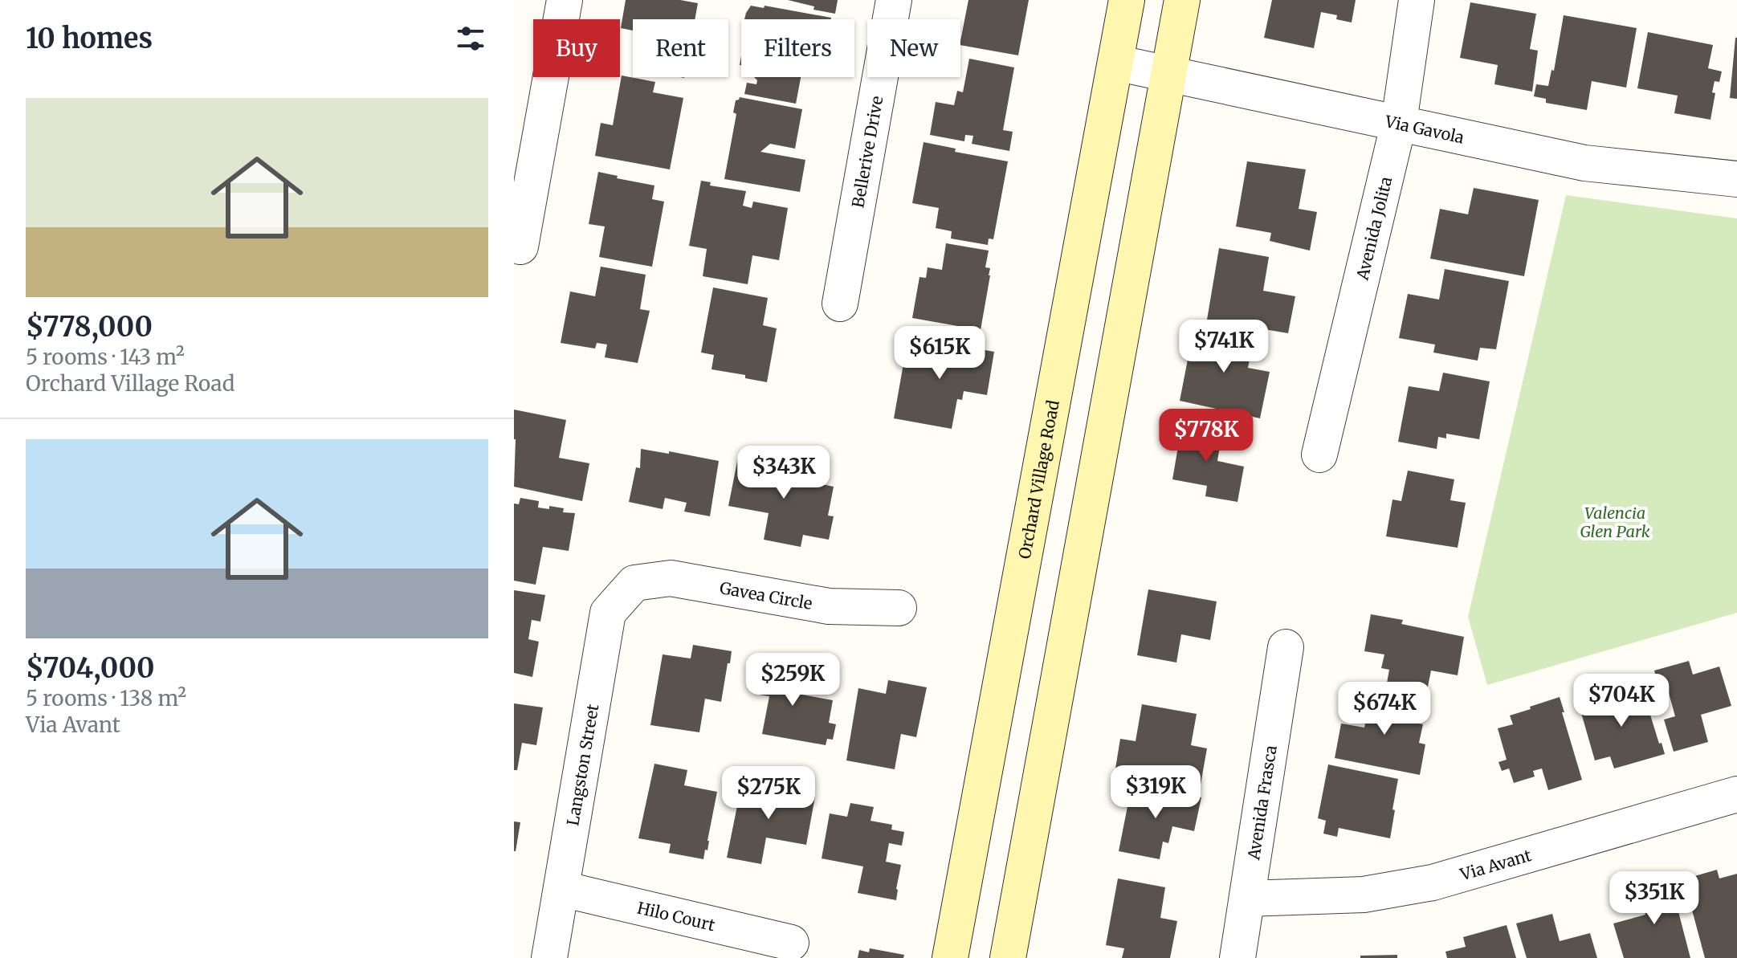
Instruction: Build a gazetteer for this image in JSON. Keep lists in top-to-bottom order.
{
  "streets": {
    "main road": ["Orchard Village Road"],
    "street": [
      "Via Gavola",
      "Bellerive Drive",
      "Avenida Jolita",
      "Gavea Circle",
      "Langston Street",
      "Avenida Frasca",
      "Via Avant",
      "Hilo Court"
    ]
  },
  "crossings": [
    ["Via Gavola", "Avenida Jolita"],
    ["Via Gavola", "Orchard Village Road"],
    ["Gavea Circle", "Langston Street"],
    ["Langston Street", "Hilo Court"],
    ["Avenida Frasca", "Via Avant"]
  ],
  "parks": ["Valencia Glen Park"],
  "page": {
    "heading": "10 homes",
    "chip": [
      "Buy",
      "Rent",
      "Filters",
      "New"
    ],
    "list": [
      {
        "name": "$778,000",
        "note": "5 rooms · 143 m² · Orchard Village Road"
      },
      {
        "name": "$704,000",
        "note": "5 rooms · 138 m² · Via Avant"
      }
    ],
    "price": [
      "$741K",
      "$615K",
      "$778K",
      "$343K",
      "$259K",
      "$704K",
      "$674K",
      "$319K",
      "$275K",
      "$351K"
    ]
  }
}
